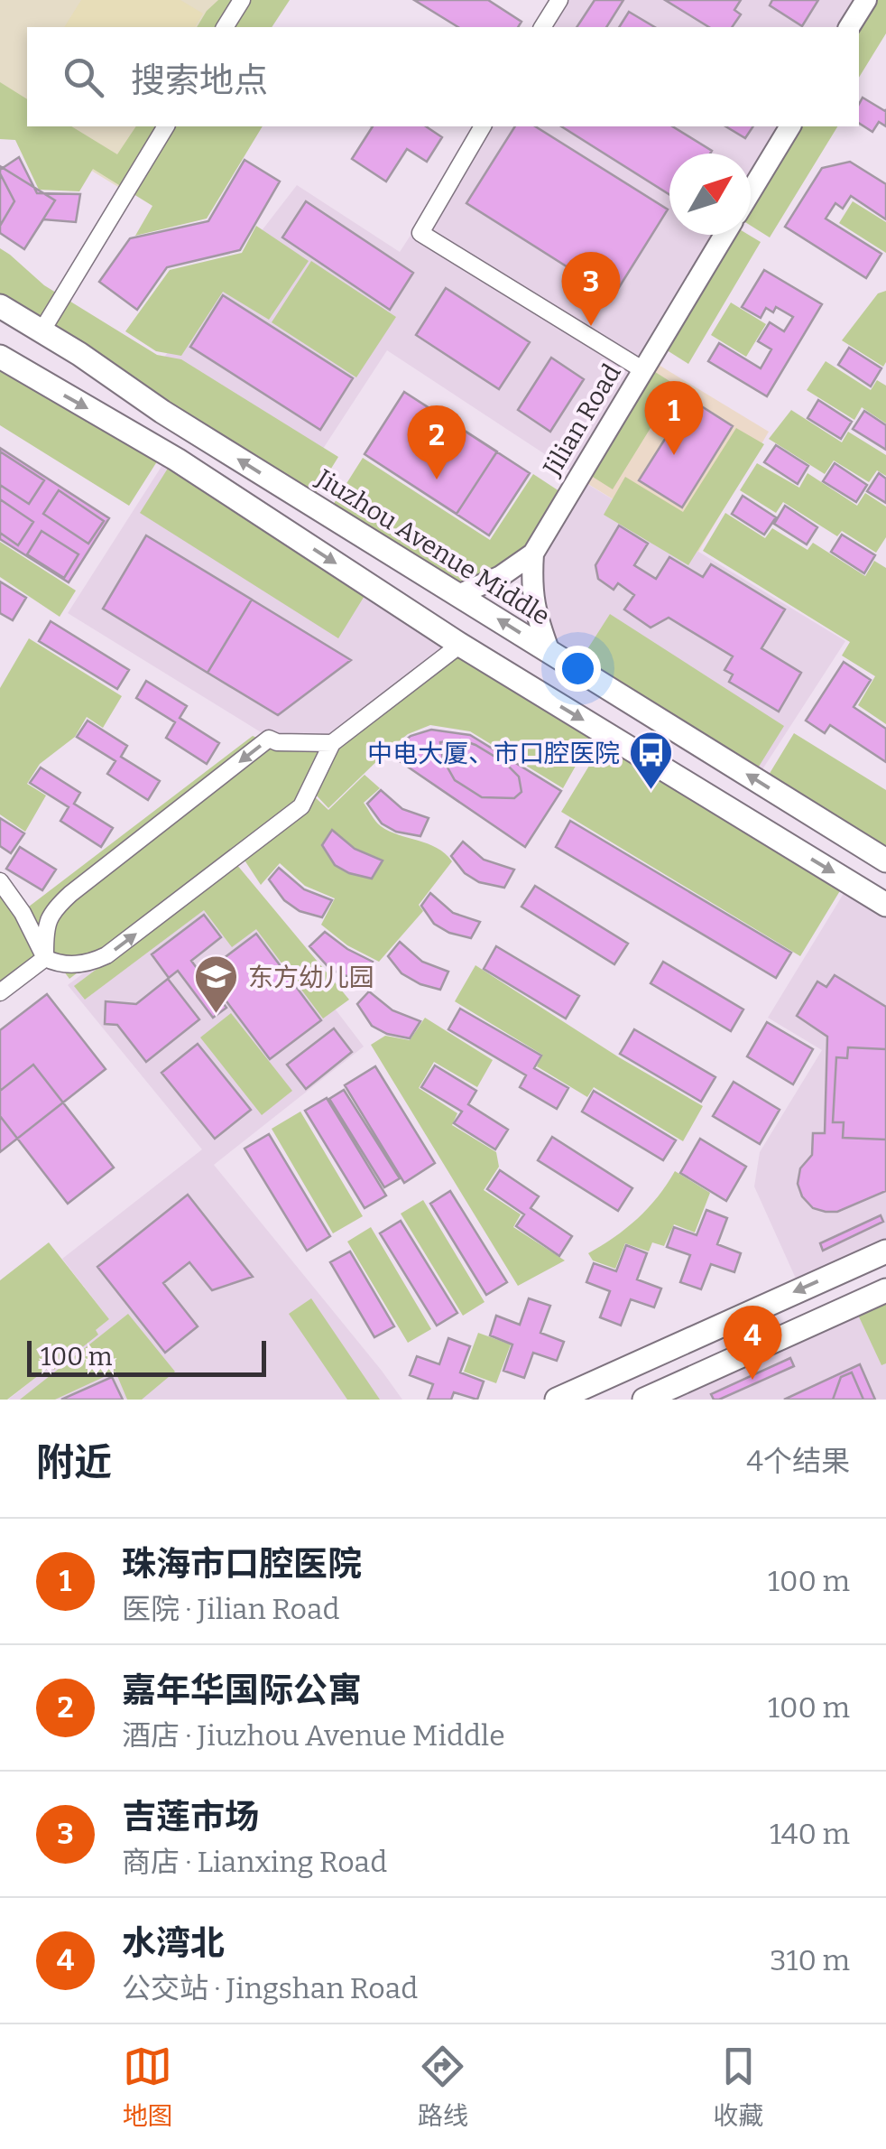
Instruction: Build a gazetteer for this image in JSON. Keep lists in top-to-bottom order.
{
  "streets": {
    "main road": ["Jilian Road", "Jiuzhou Avenue Middle"]
  },
  "places": {
    "bus stop": ["中电大厦、市口腔医院"],
    "school or university": ["东方幼儿园"]
  },
  "scale_bar": "100 m",
  "north": "top right",
  "page": {
    "search": "搜索地点",
    "pins": [
      "3",
      "1",
      "2",
      "4"
    ],
    "scale": "100 m",
    "heading": ["附近", "4个结果"],
    "list": [
      {
        "mark": "1",
        "name": "珠海市口腔医院",
        "note": "医院 · Jilian Road",
        "value": "100 m"
      },
      {
        "mark": "2",
        "name": "嘉年华国际公寓",
        "note": "酒店 · Jiuzhou Avenue Middle",
        "value": "100 m"
      },
      {
        "mark": "3",
        "name": "吉莲市场",
        "note": "商店 · Lianxing Road",
        "value": "140 m"
      },
      {
        "mark": "4",
        "name": "水湾北",
        "note": "公交站 · Jingshan Road",
        "value": "310 m"
      }
    ],
    "nav": ["地图", "路线", "收藏"]
  }
}
